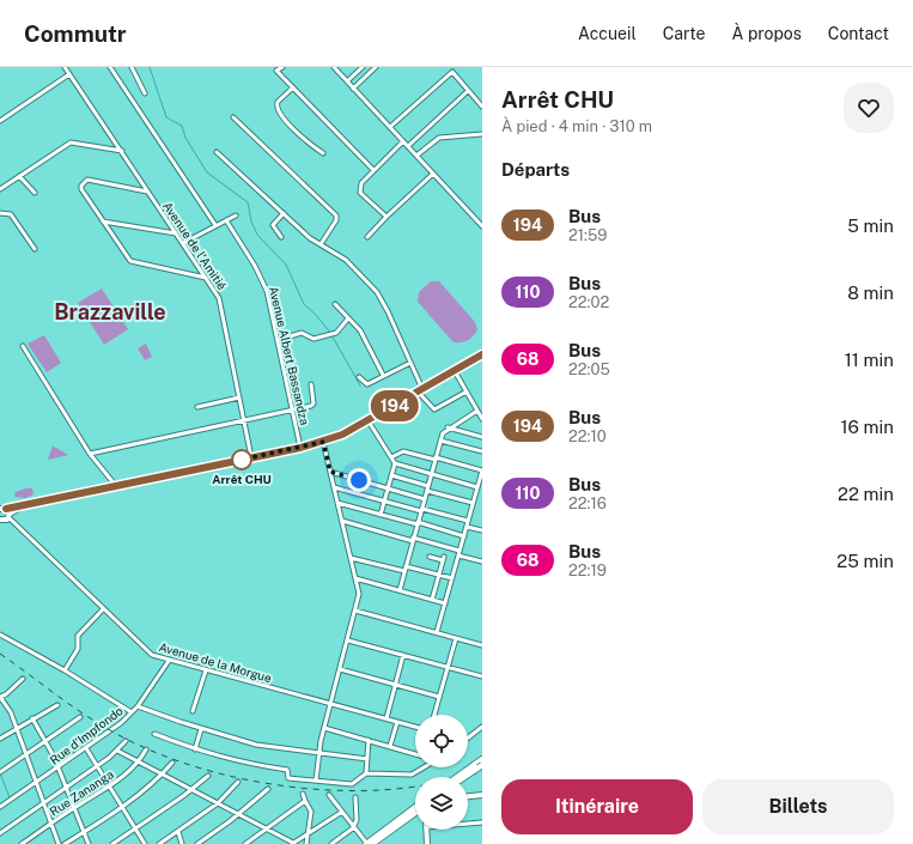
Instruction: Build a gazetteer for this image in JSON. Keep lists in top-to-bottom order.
{
  "streets": {
    "street": [
      "Avenue de l'Amitié",
      "Avenue Albert Bassandza",
      "Avenue de la Morgue",
      "Rue d'Impfondo",
      "Rue Zananga"
    ]
  },
  "crossings": [
    ["Avenue de la Morgue", "Rue d'Impfondo"]
  ],
  "districts": ["Brazzaville"],
  "places": ["Arrêt CHU"],
  "lines": ["bus line 194"],
  "page": {
    "header": "Commutr",
    "nav": [
      "Accueil",
      "Carte",
      "À propos",
      "Contact"
    ],
    "on_map": "194",
    "heading": [
      ["Arrêt CHU", "À pied · 4 min · 310 m"],
      "Départs"
    ],
    "list": [
      {
        "mark": "194",
        "name": "Bus",
        "note": "21:59",
        "value": "5 min"
      },
      {
        "mark": "110",
        "name": "Bus",
        "note": "22:02",
        "value": "8 min"
      },
      {
        "mark": "68",
        "name": "Bus",
        "note": "22:05",
        "value": "11 min"
      },
      {
        "mark": "194",
        "name": "Bus",
        "note": "22:10",
        "value": "16 min"
      },
      {
        "mark": "110",
        "name": "Bus",
        "note": "22:16",
        "value": "22 min"
      },
      {
        "mark": "68",
        "name": "Bus",
        "note": "22:19",
        "value": "25 min"
      }
    ],
    "buttons": ["Itinéraire", "Billets"]
  }
}
